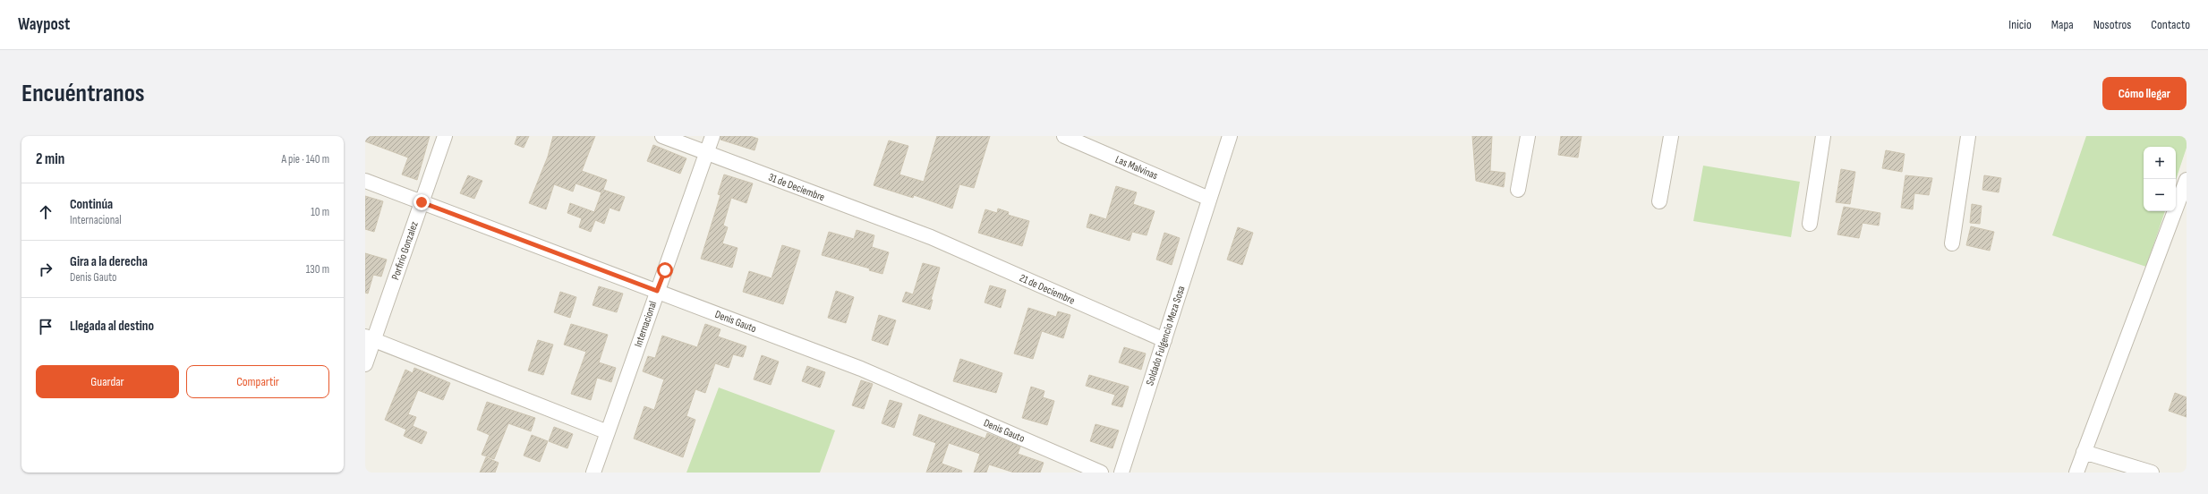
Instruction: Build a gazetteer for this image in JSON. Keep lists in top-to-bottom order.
{
  "streets": {
    "street": [
      "Las Malvinas",
      "31 de Deciembre",
      "Porfirio Gonzalez",
      "21 de Deciembre",
      "Denis Gauto",
      "Internacional",
      "Soldado Fulgencio Meza Sosa"
    ]
  },
  "crossings": [
    ["Las Malvinas", "Soldado Fulgencio Meza Sosa"],
    ["31 de Deciembre", "21 de Deciembre"],
    ["31 de Deciembre", "Internacional"],
    ["Porfirio Gonzalez", "Denis Gauto"],
    ["21 de Deciembre", "Soldado Fulgencio Meza Sosa"],
    ["Denis Gauto", "Internacional"]
  ],
  "page": {
    "header": "Waypost",
    "nav": [
      "Inicio",
      "Mapa",
      "Nosotros",
      "Contacto"
    ],
    "buttons": [
      "Cómo llegar",
      ["Guardar", "Compartir"]
    ],
    "title": "Encuéntranos",
    "heading": ["2 min", "A pie · 140 m"],
    "map_buttons": ["+", "−"],
    "list": [
      ["Continúa", "Internacional", "10 m"],
      ["Gira a la derecha", "Denis Gauto", "130 m"],
      "Llegada al destino"
    ]
  }
}
